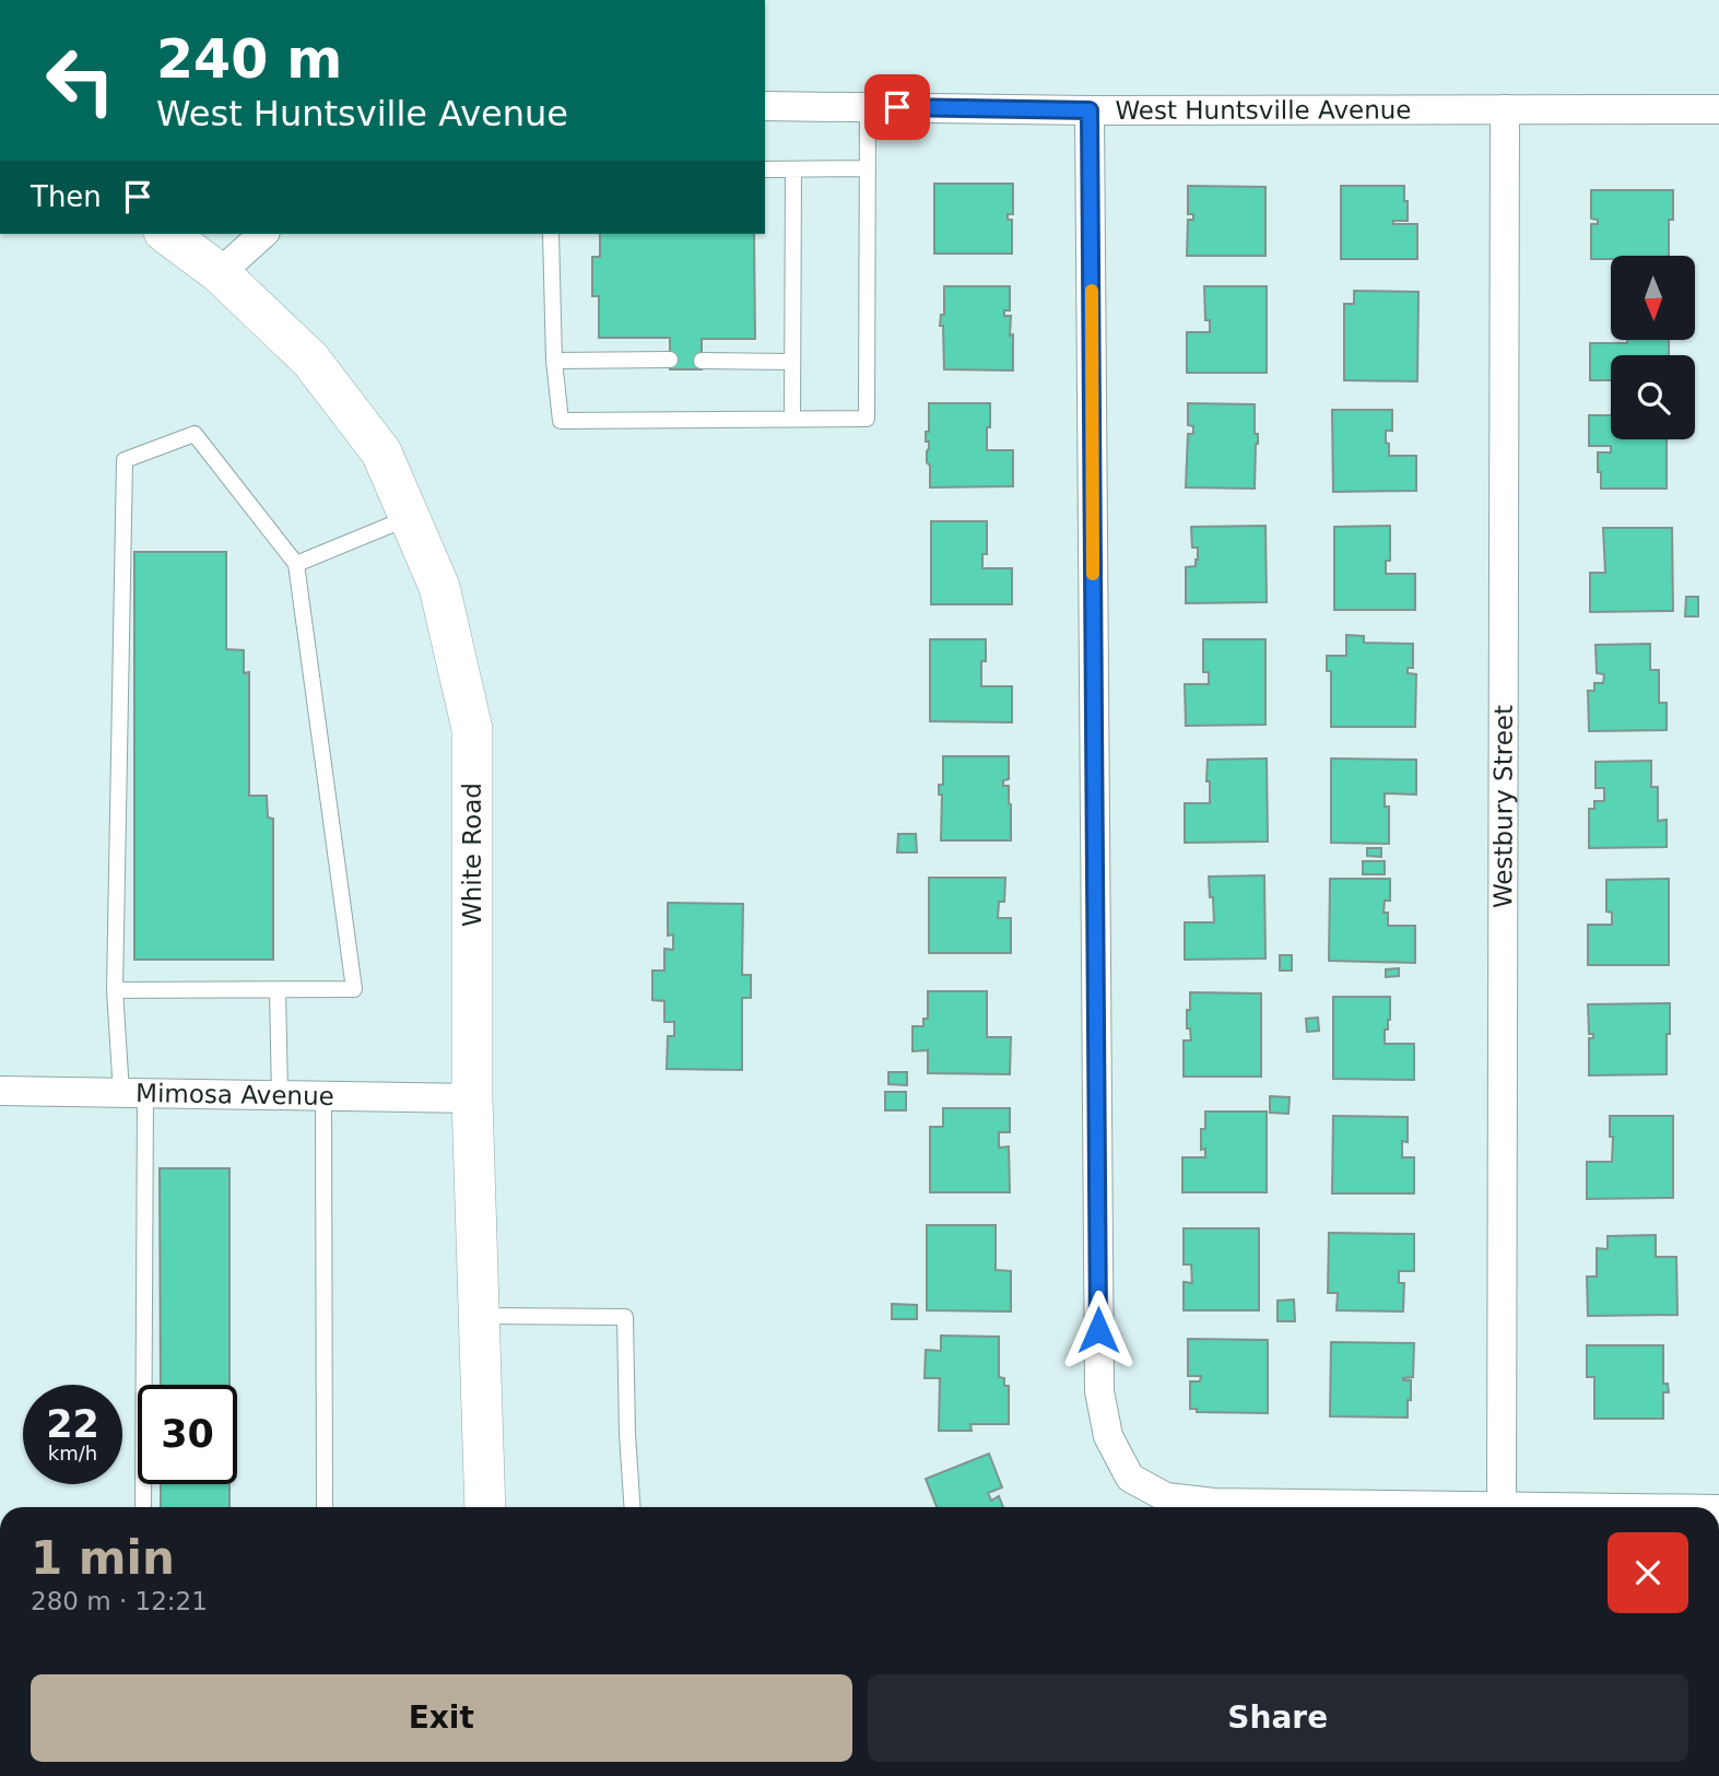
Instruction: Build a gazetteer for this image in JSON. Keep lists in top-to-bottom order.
{
  "streets": {
    "main road": ["White Road"],
    "street": ["West Huntsville Avenue", "Westbury Street", "Mimosa Avenue"]
  },
  "crossings": [
    ["West Huntsville Avenue", "Westbury Street"],
    ["White Road", "Mimosa Avenue"]
  ],
  "north": "bottom",
  "page": {
    "turn": ["240 m", "West Huntsville Avenue"],
    "then": "Then",
    "speed": "22 km/h",
    "limit": "30",
    "heading": ["1 min", "280 m · 12:21"],
    "buttons": ["Exit", "Share"]
  }
}
